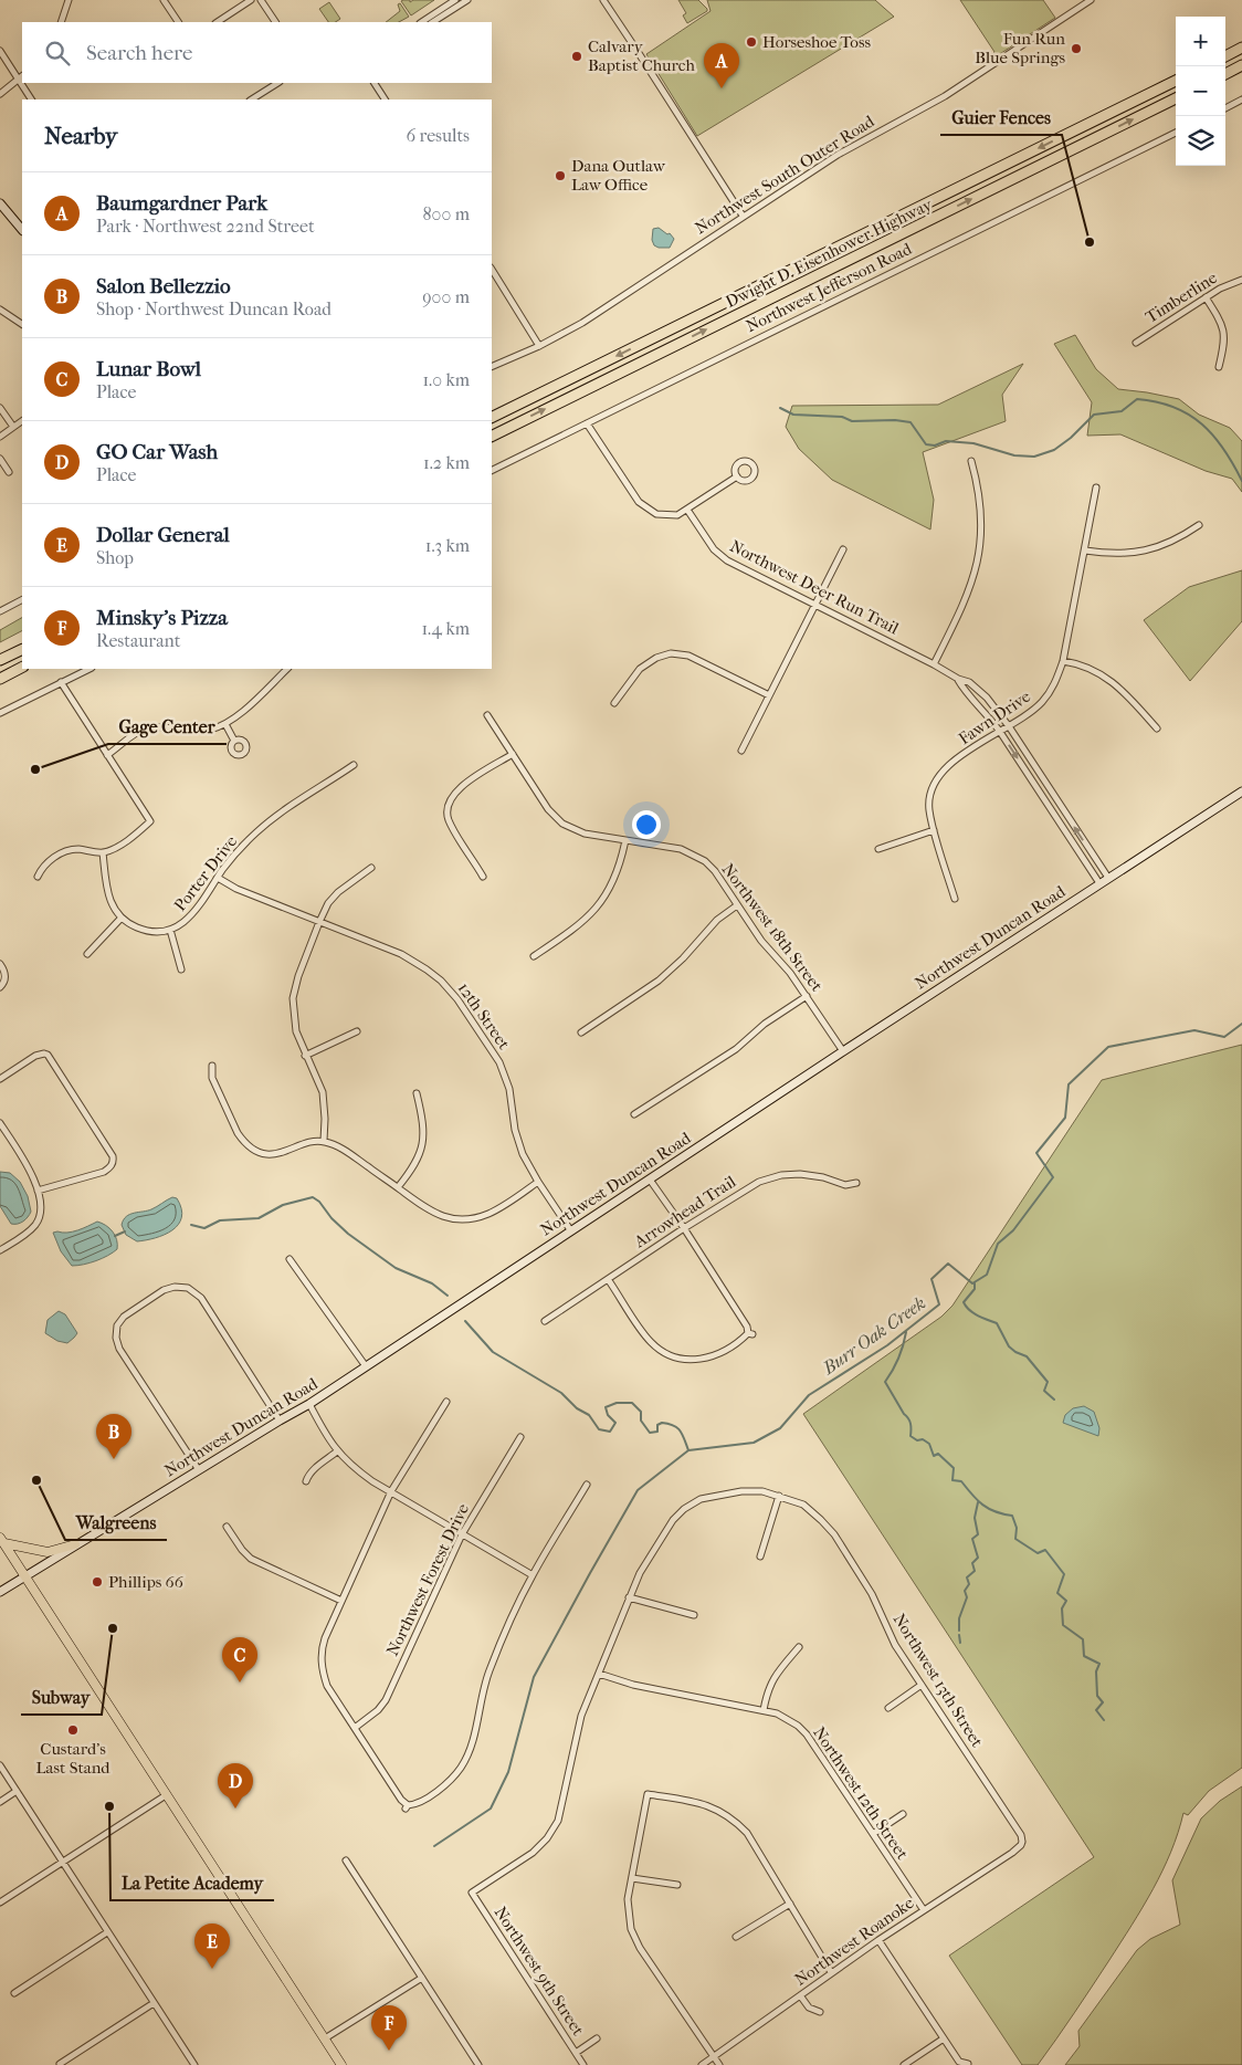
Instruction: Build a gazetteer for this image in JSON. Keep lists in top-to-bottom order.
{
  "streets": {
    "highway": ["Dwight D. Eisenhower Highway"],
    "street": [
      "Northwest South Outer Road",
      "Northwest Jefferson Road",
      "Timberline",
      "Northwest Deer Run Trail",
      "Fawn Drive",
      "Porter Drive",
      "Northwest 18th Street",
      "Northwest Duncan Road",
      "12th Street",
      "Arrowhead Trail",
      "Northwest Forest Drive",
      "Northwest 13th Street",
      "Northwest 12th Street",
      "Northwest Roanoke",
      "Northwest 9th Street"
    ]
  },
  "crossings": [
    ["Northwest Deer Run Trail", "Fawn Drive"],
    ["Northwest Deer Run Trail", "Northwest Duncan Road"],
    ["Porter Drive", "12th Street"],
    ["Northwest 18th Street", "Northwest Duncan Road"],
    ["Northwest Duncan Road", "12th Street"],
    ["Northwest 13th Street", "Northwest 12th Street"],
    ["Northwest 13th Street", "Northwest Roanoke"],
    ["Northwest 13th Street", "Northwest 9th Street"],
    ["Northwest 12th Street", "Northwest Roanoke"]
  ],
  "water": ["Burr Oak Creek"],
  "places": [
    "Horseshoe Toss",
    "Fun Run Blue Springs",
    "Calvary Baptist Church",
    "Dana Outlaw Law Office",
    "Guier Fences",
    "Gage Center",
    "Walgreens",
    "Phillips 66",
    "Subway",
    "Custard's Last Stand",
    "La Petite Academy"
  ],
  "page": {
    "map_buttons": ["+", "−"],
    "search": "Search here",
    "pins": [
      "A",
      "B",
      "C",
      "D",
      "E",
      "F"
    ],
    "heading": ["Nearby", "6 results"],
    "list": [
      {
        "mark": "A",
        "name": "Baumgardner Park",
        "note": "Park · Northwest 22nd Street",
        "value": "800 m"
      },
      {
        "mark": "B",
        "name": "Salon Bellezzio",
        "note": "Shop · Northwest Duncan Road",
        "value": "900 m"
      },
      {
        "mark": "C",
        "name": "Lunar Bowl",
        "note": "Place",
        "value": "1.0 km"
      },
      {
        "mark": "D",
        "name": "GO Car Wash",
        "note": "Place",
        "value": "1.2 km"
      },
      {
        "mark": "E",
        "name": "Dollar General",
        "note": "Shop",
        "value": "1.3 km"
      },
      {
        "mark": "F",
        "name": "Minsky's Pizza",
        "note": "Restaurant",
        "value": "1.4 km"
      }
    ]
  }
}
